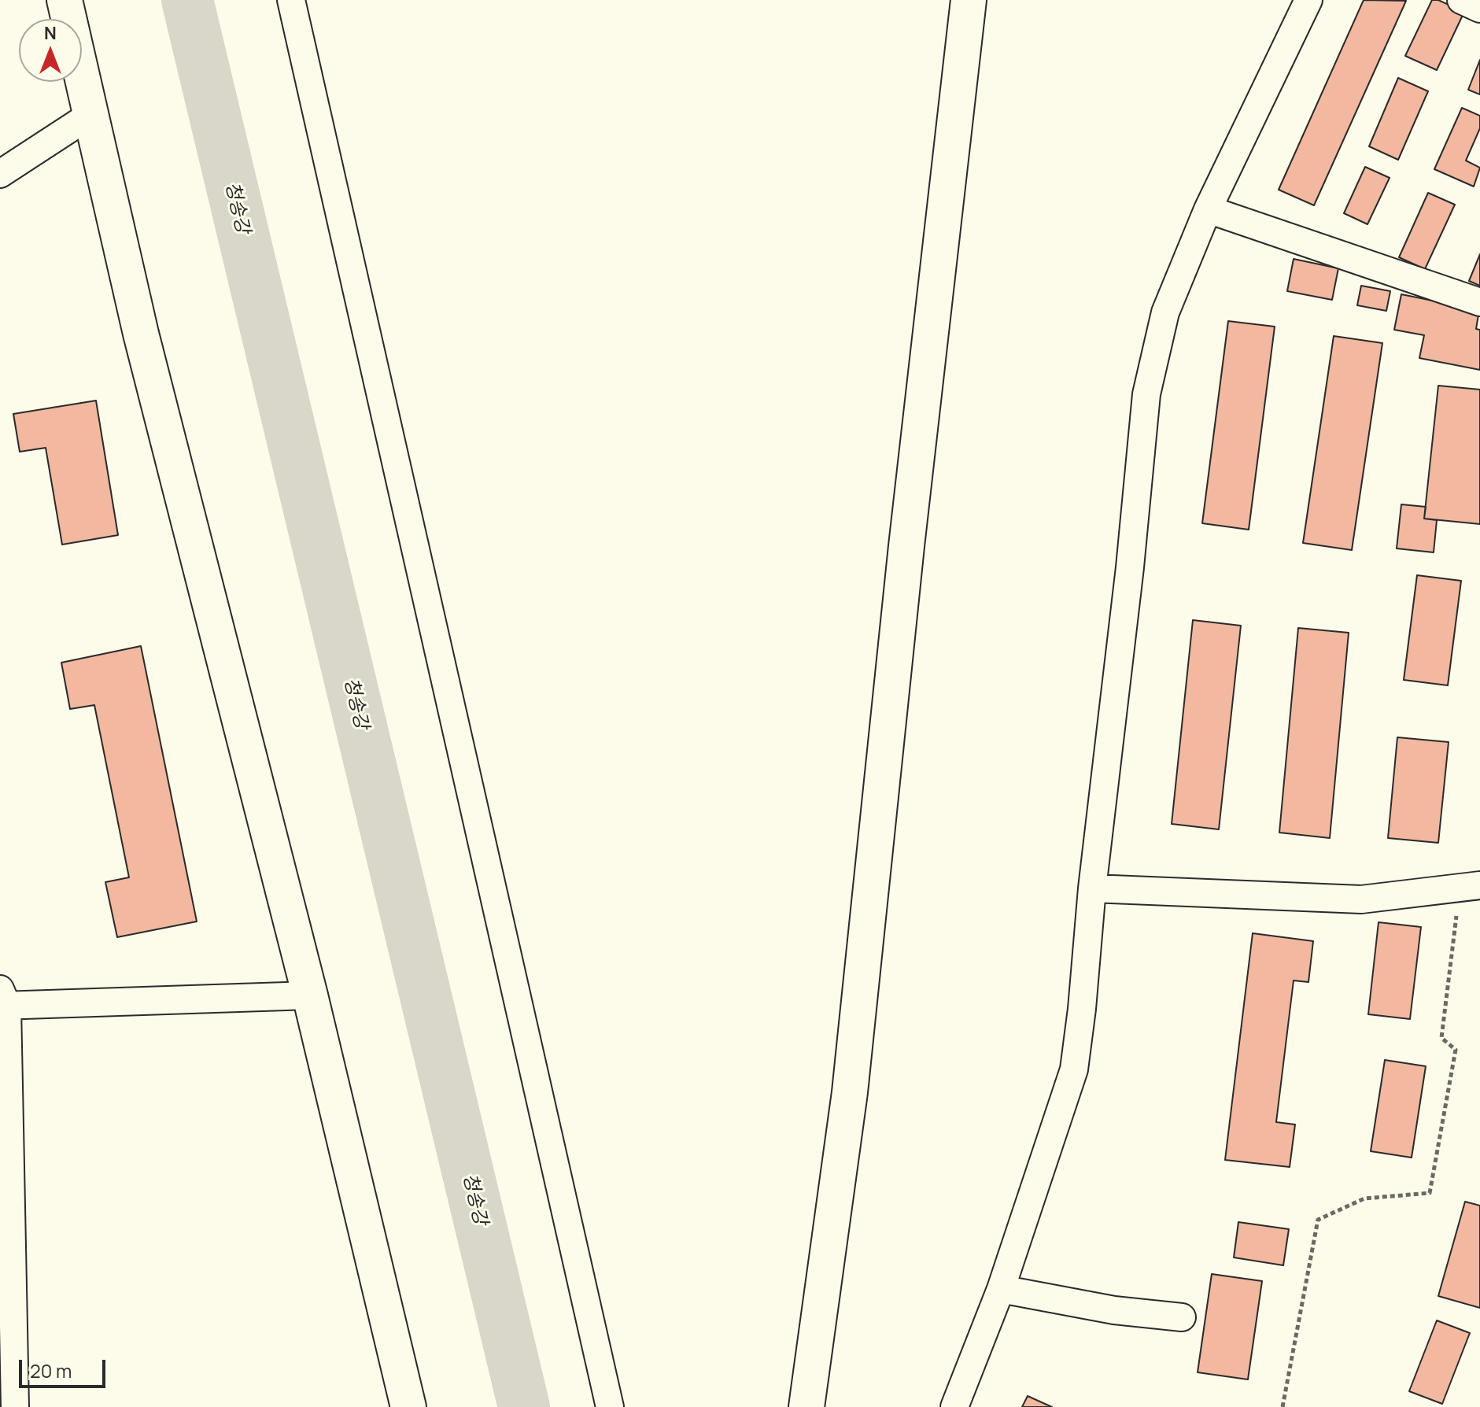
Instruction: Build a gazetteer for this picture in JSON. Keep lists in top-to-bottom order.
{
  "water": ["청송강"],
  "scale_bar": "20 m",
  "north": "top"
}
